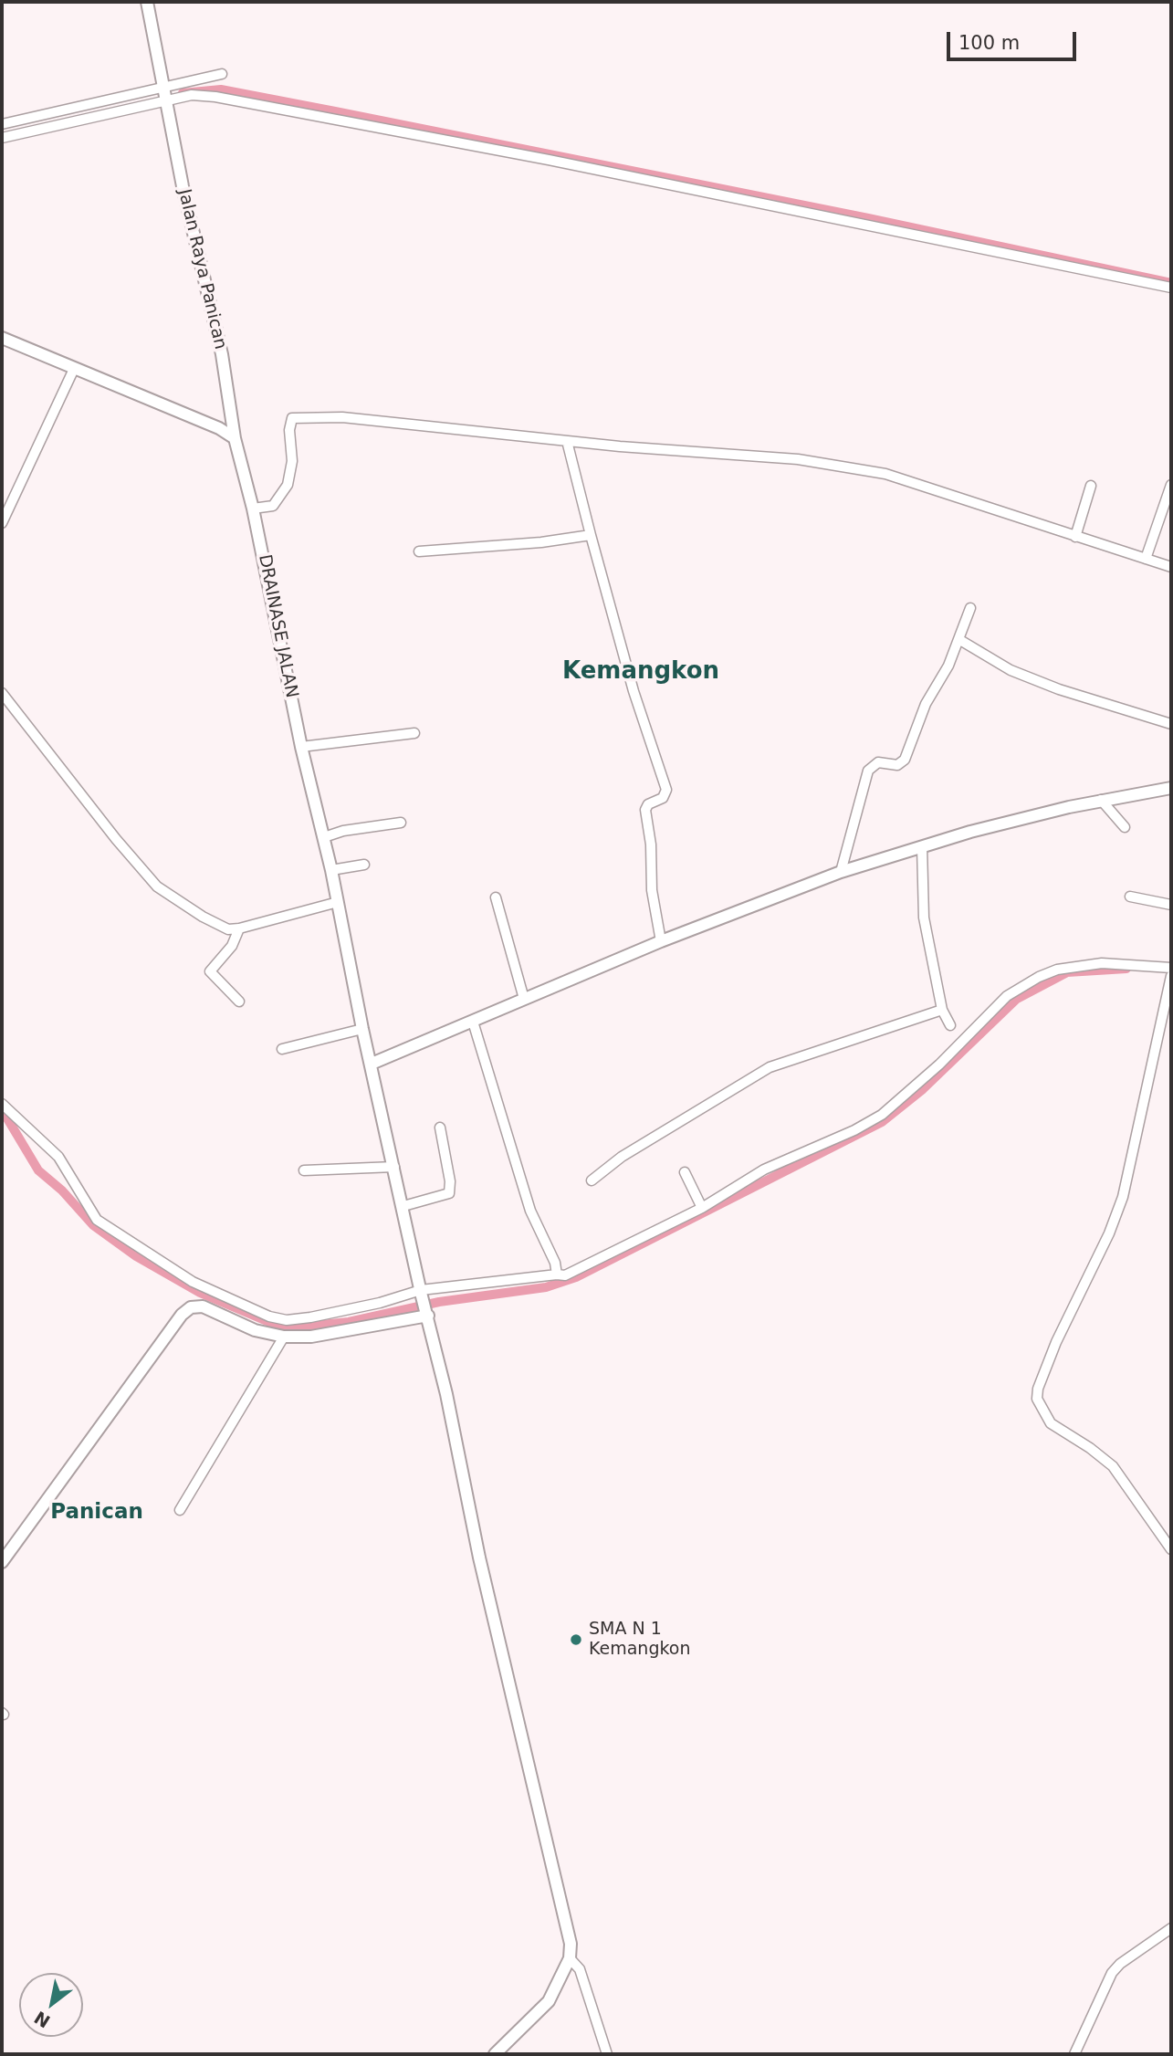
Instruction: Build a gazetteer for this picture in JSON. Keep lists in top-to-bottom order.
{
  "streets": {
    "street": ["Jalan Raya Panican", "DRAINASE JALAN"]
  },
  "crossings": [
    ["Jalan Raya Panican", "DRAINASE JALAN"]
  ],
  "districts": ["Kemangkon", "Panican"],
  "places": ["SMA N 1 Kemangkon"],
  "scale_bar": "100 m",
  "north": "bottom left"
}
